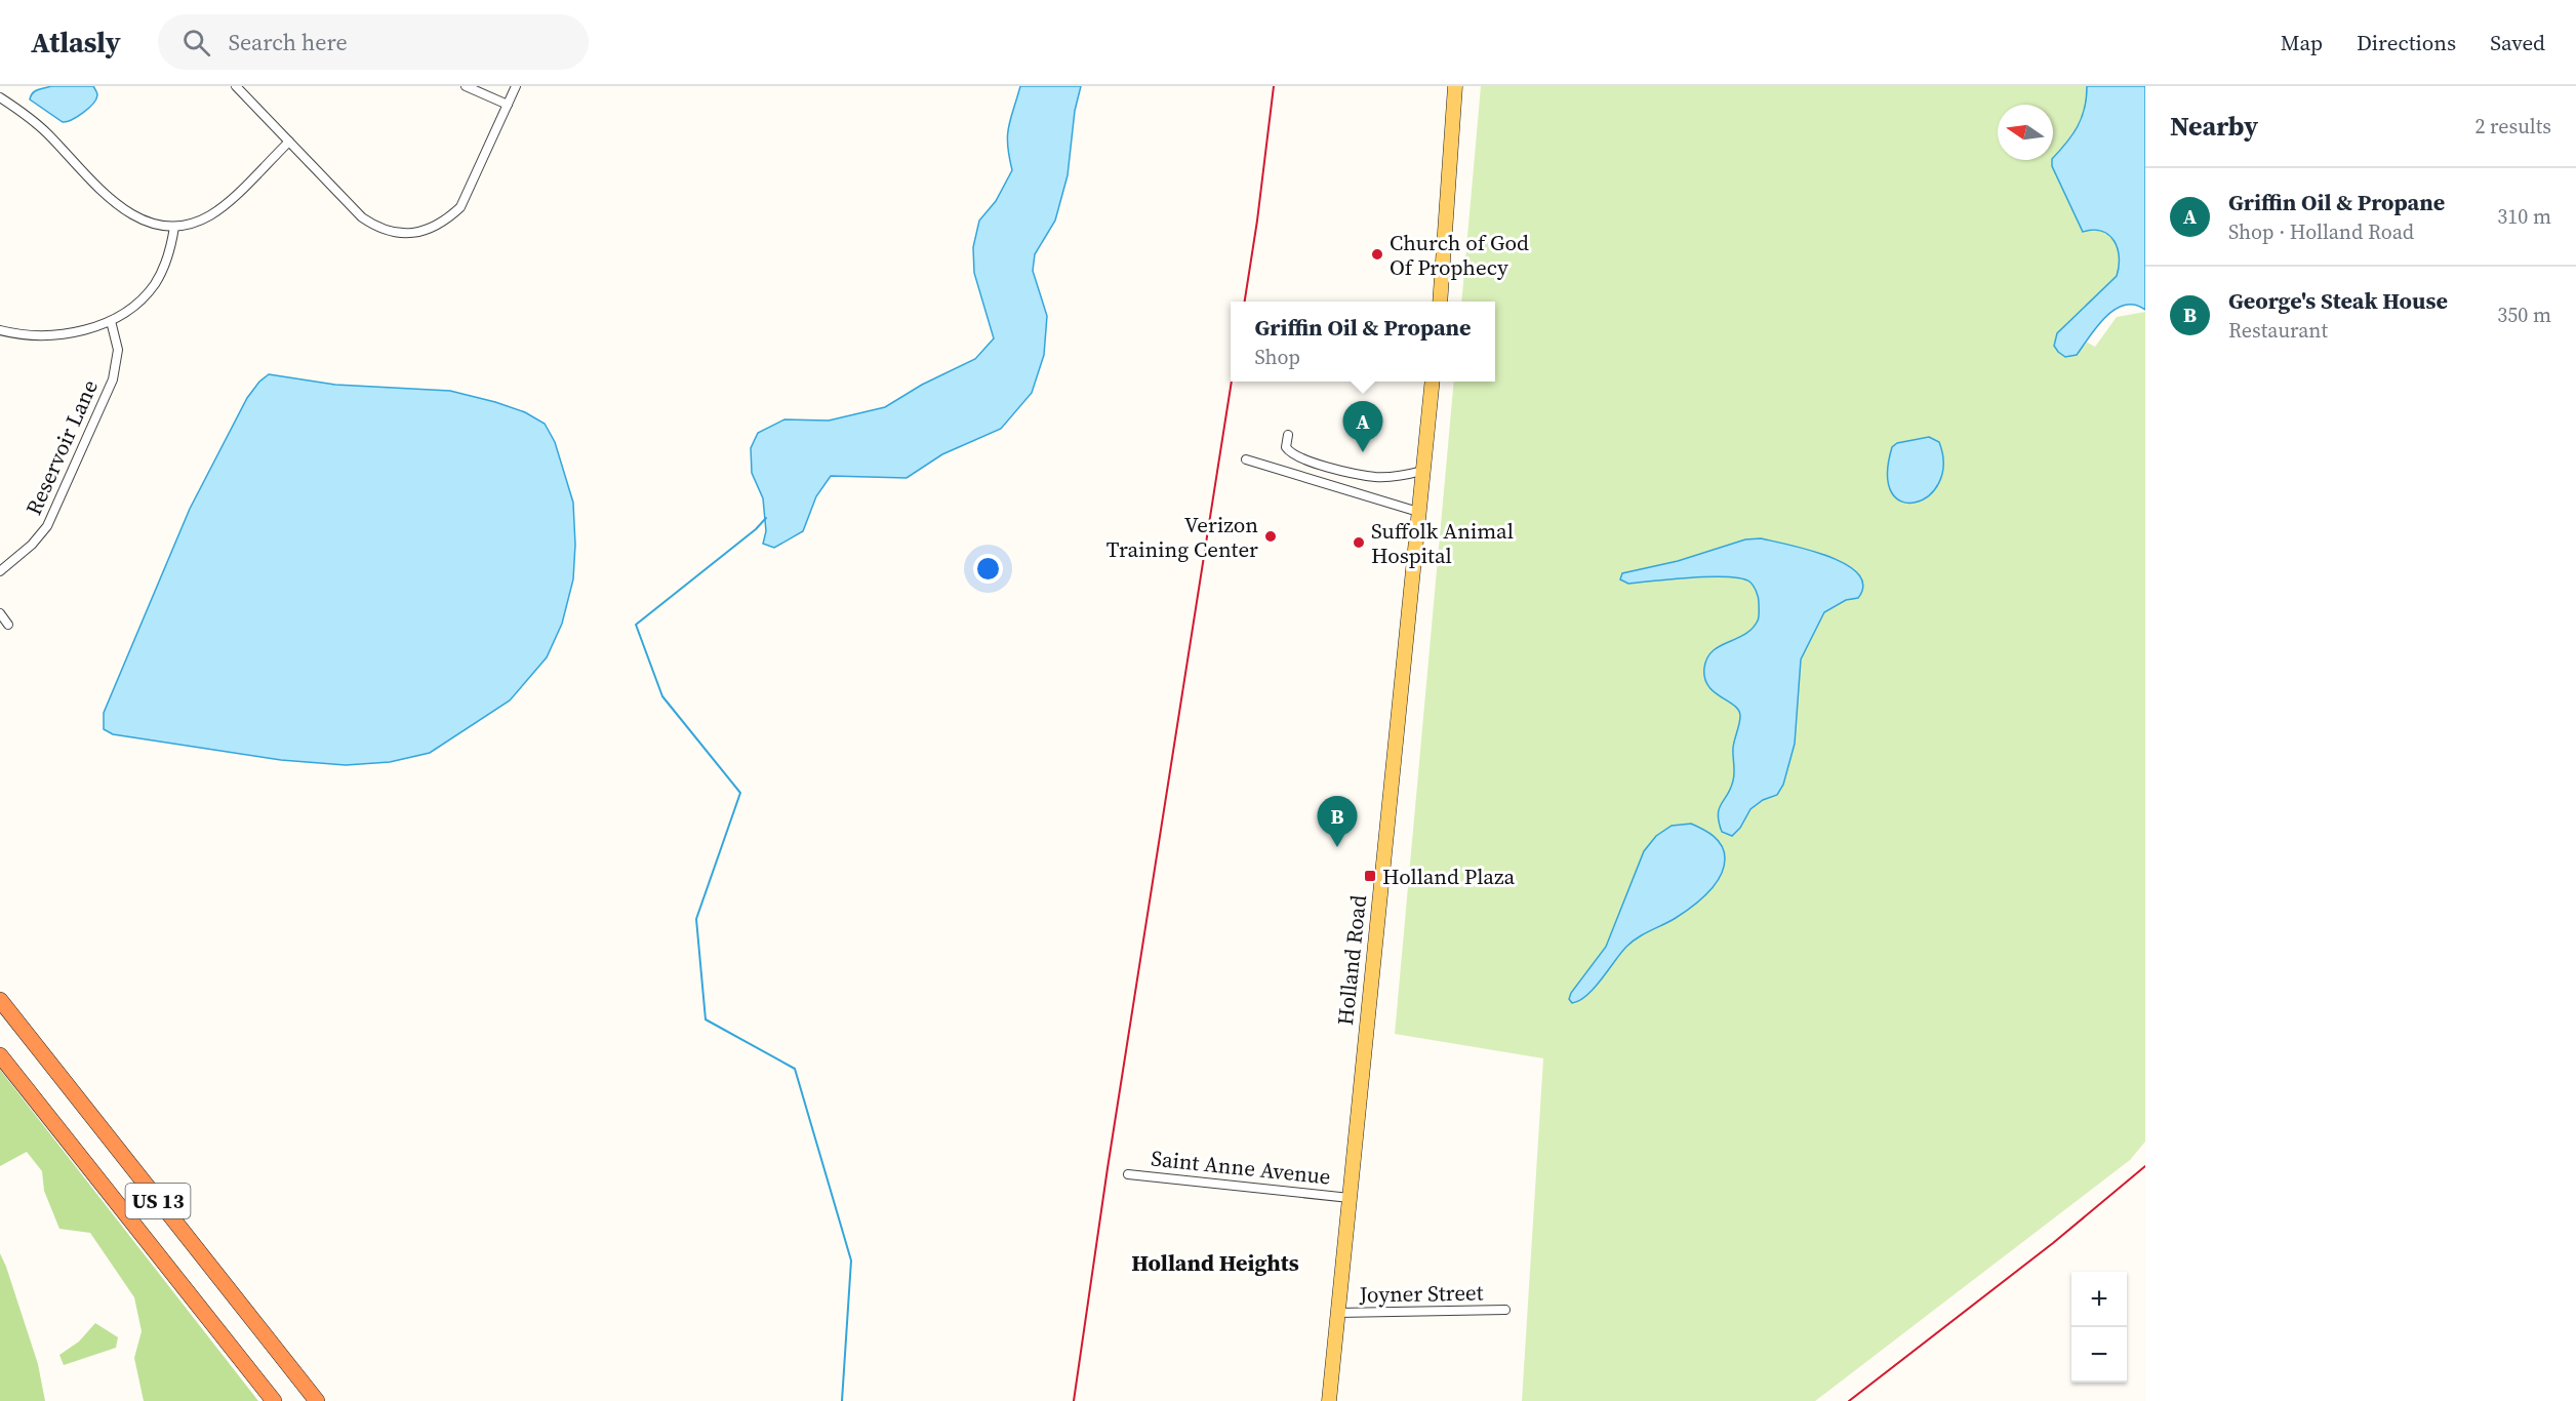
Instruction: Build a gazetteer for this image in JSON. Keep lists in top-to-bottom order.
{
  "streets": {
    "highway": ["US 13"],
    "main road": ["Holland Road"],
    "street": ["Reservoir Lane", "Saint Anne Avenue", "Joyner Street"]
  },
  "crossings": [
    ["Holland Road", "Saint Anne Avenue"],
    ["Holland Road", "Joyner Street"]
  ],
  "districts": ["Holland Heights"],
  "places": {
    "other": ["Church of God Of Prophecy", "Verizon Training Center", "Suffolk Animal Hospital"],
    "transit": ["Holland Plaza"]
  },
  "north": "left",
  "page": {
    "header": "Atlasly",
    "search": "Search here",
    "nav": ["Map", "Directions", "Saved"],
    "heading": ["Nearby", "2 results"],
    "list": [
      {
        "mark": "A",
        "name": "Griffin Oil & Propane",
        "note": "Shop · Holland Road",
        "value": "310 m"
      },
      {
        "mark": "B",
        "name": "George's Steak House",
        "note": "Restaurant",
        "value": "350 m"
      }
    ],
    "popup": ["Griffin Oil & Propane", "Shop"],
    "pins": ["A", "B"],
    "map_buttons": ["+", "−"]
  }
}
